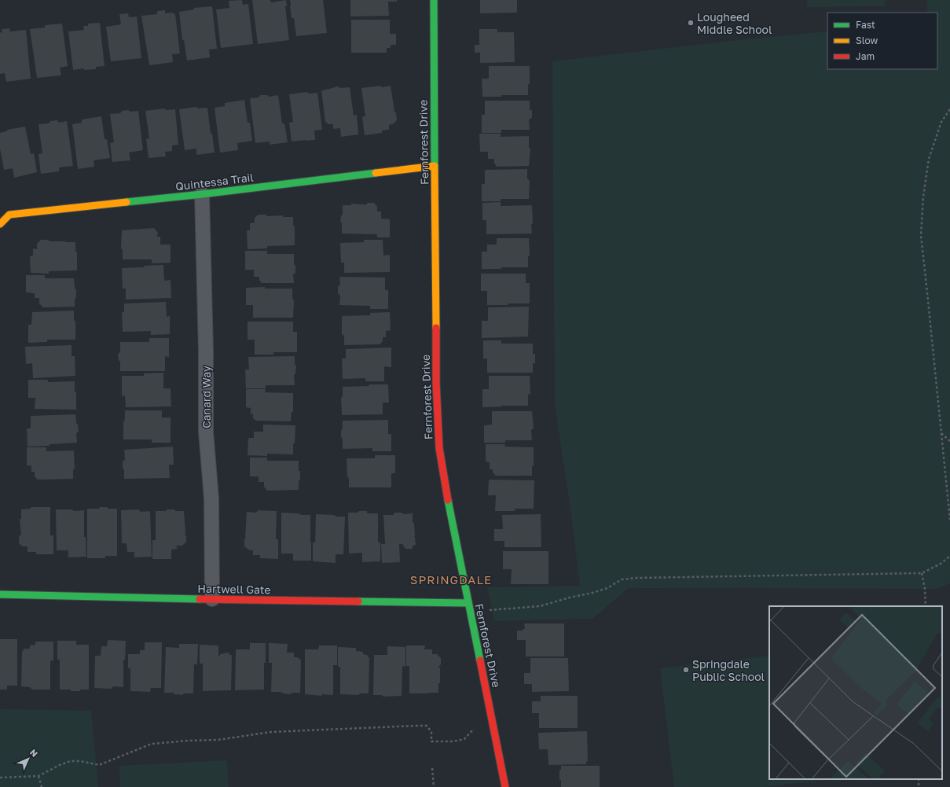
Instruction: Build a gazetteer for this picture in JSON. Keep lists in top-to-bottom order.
{
  "streets": {
    "street": [
      "Fernforest Drive",
      "Quintessa Trail",
      "Canard Way",
      "Hartwell Gate"
    ]
  },
  "crossings": [
    ["Fernforest Drive", "Quintessa Trail"],
    ["Fernforest Drive", "Hartwell Gate"],
    ["Quintessa Trail", "Canard Way"],
    ["Canard Way", "Hartwell Gate"]
  ],
  "districts": ["SPRINGDALE"],
  "places": ["Lougheed Middle School", "Springdale Public School"],
  "legend": ["Fast", "Slow", "Jam"],
  "north": "top right"
}
